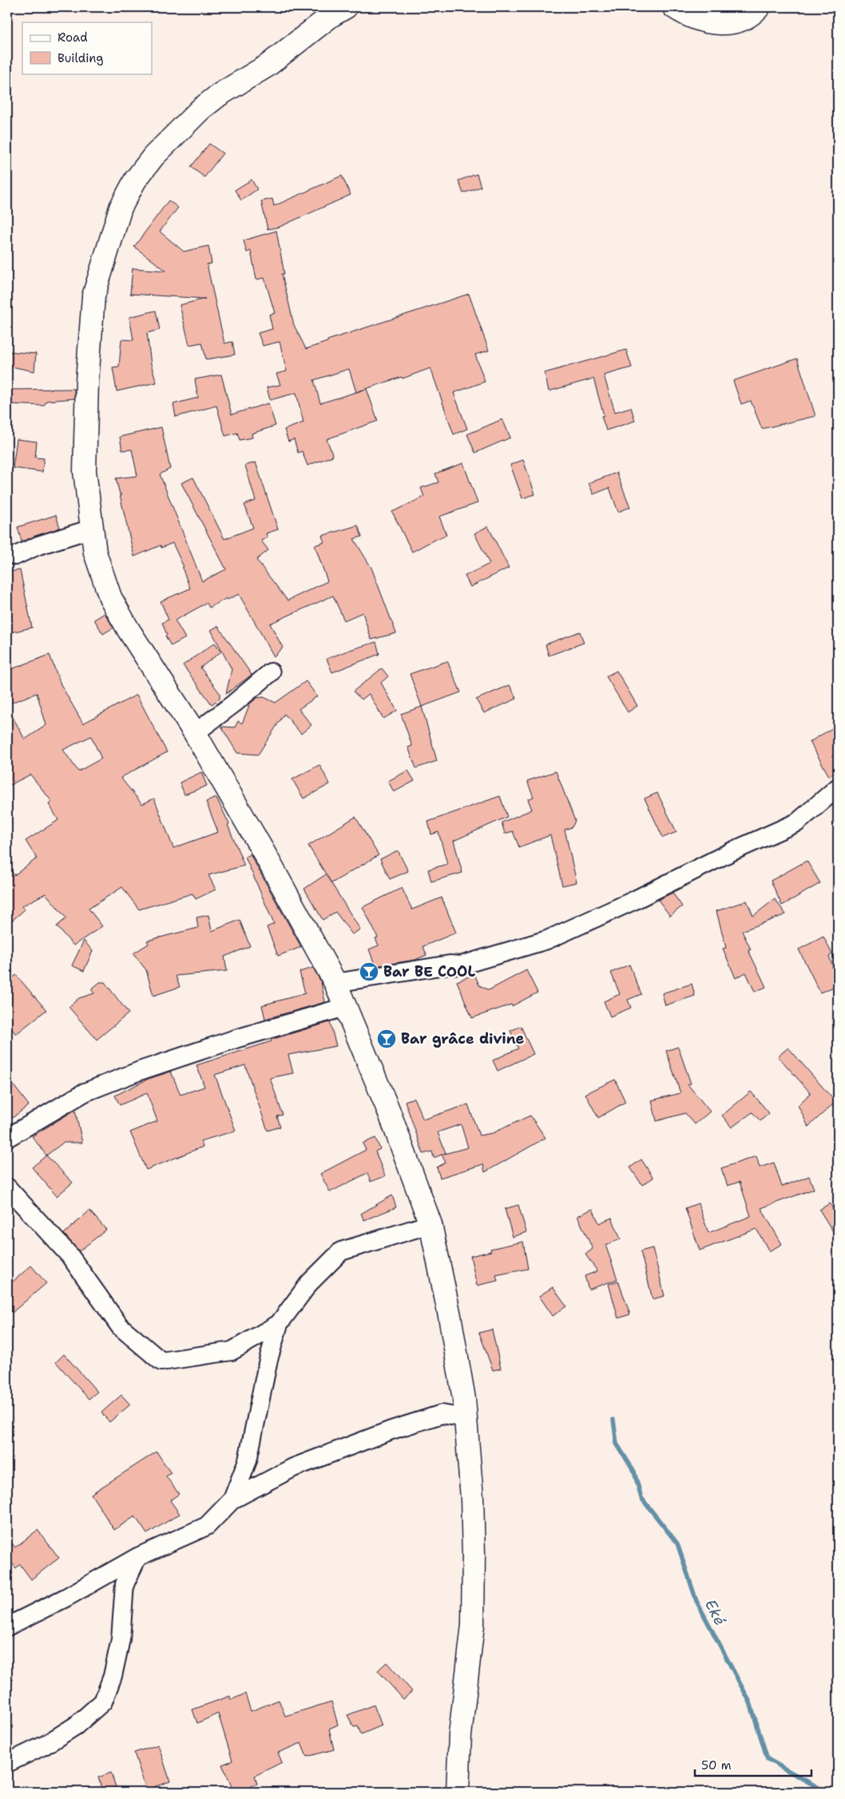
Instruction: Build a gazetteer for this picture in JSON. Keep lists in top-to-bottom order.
{
  "water": ["Eké"],
  "places": {
    "bar": ["Bar BE COOL", "Bar grâce divine"]
  },
  "legend": ["Road", "Building"],
  "scale_bar": "50 m"
}
